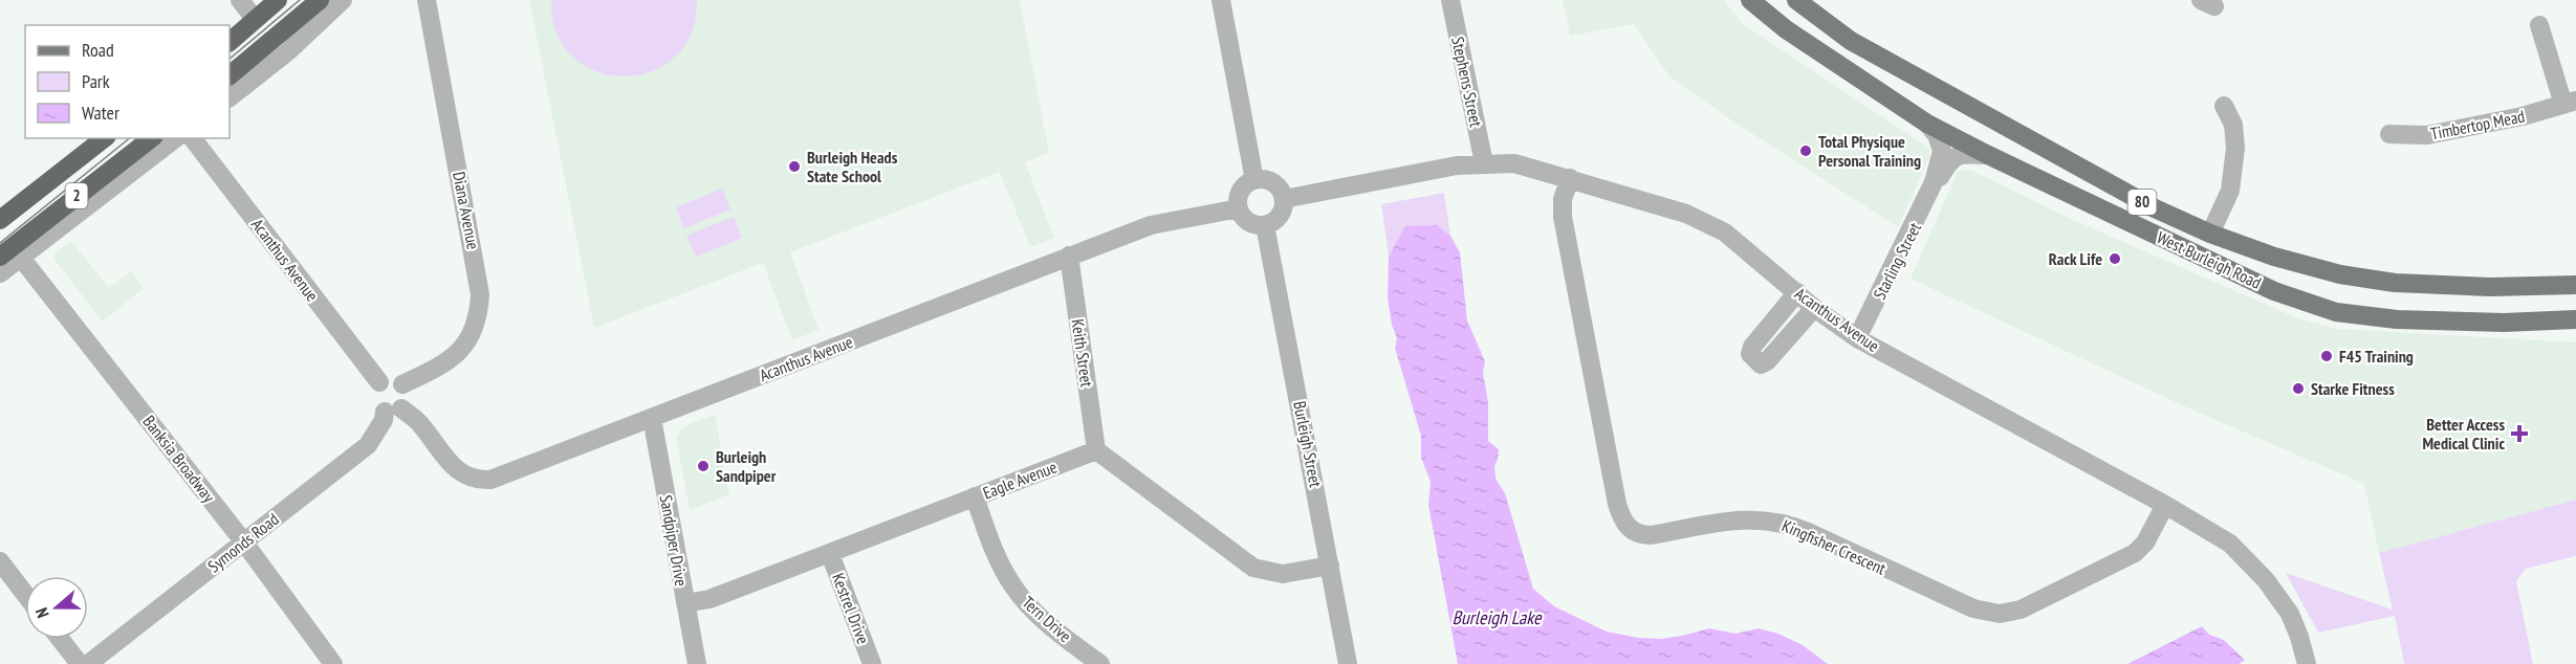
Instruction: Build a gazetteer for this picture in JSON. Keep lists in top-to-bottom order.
{
  "streets": {
    "highway": ["2"],
    "main road": ["80", "West Burleigh Road"],
    "street": [
      "Stephens Street",
      "Timbertop Mead",
      "Diana Avenue",
      "Acanthus Avenue",
      "Starling Street",
      "Keith Street",
      "Burleigh Street",
      "Banksia Broadway",
      "Eagle Avenue",
      "Sandpiper Drive",
      "Symonds Road",
      "Kingfisher Crescent",
      "Kestrel Drive",
      "Tern Drive"
    ]
  },
  "crossings": [
    ["Stephens Street", "Acanthus Avenue"],
    ["Diana Avenue", "Acanthus Avenue"],
    ["Diana Avenue", "Symonds Road"],
    ["Acanthus Avenue", "Starling Street"],
    ["Acanthus Avenue", "Keith Street"],
    ["Acanthus Avenue", "Burleigh Street"],
    ["Acanthus Avenue", "Sandpiper Drive"],
    ["Acanthus Avenue", "Symonds Road"],
    ["Acanthus Avenue", "Kingfisher Crescent"],
    ["West Burleigh Road", "Starling Street"],
    ["Keith Street", "Eagle Avenue"],
    ["Banksia Broadway", "Symonds Road"],
    ["Eagle Avenue", "Sandpiper Drive"],
    ["Eagle Avenue", "Kestrel Drive"],
    ["Eagle Avenue", "Tern Drive"]
  ],
  "water": ["Burleigh Lake"],
  "places": {
    "other": [
      "Total Physique Personal Training",
      "Burleigh Heads State School",
      "Rack Life",
      "F45 Training",
      "Starke Fitness",
      "Burleigh Sandpiper"
    ],
    "health": ["Better Access Medical Clinic"]
  },
  "legend": ["Road", "Park", "Water"],
  "north": "left"
}
